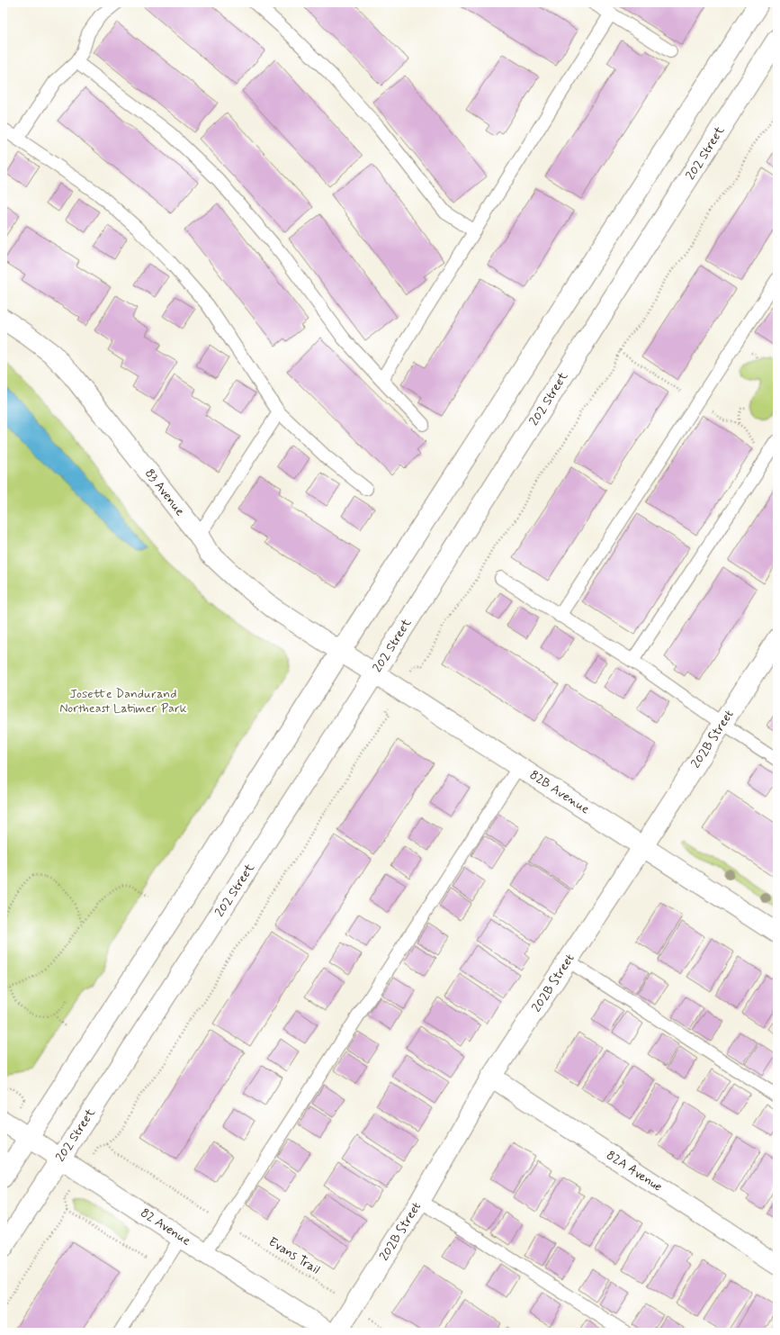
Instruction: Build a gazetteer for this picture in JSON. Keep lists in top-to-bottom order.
{
  "streets": {
    "main road": [
      "202 Street",
      "83 Avenue",
      "202B Street",
      "82B Avenue",
      "82A Avenue",
      "82 Avenue"
    ],
    "path": ["Evans Trail"]
  },
  "crossings": [
    ["202 Street", "82B Avenue"],
    ["202 Street", "82 Avenue"],
    ["83 Avenue", "82B Avenue"],
    ["202B Street", "82B Avenue"],
    ["202B Street", "82A Avenue"]
  ],
  "parks": ["Josette Dandurand Northeast Latimer Park"]
}
